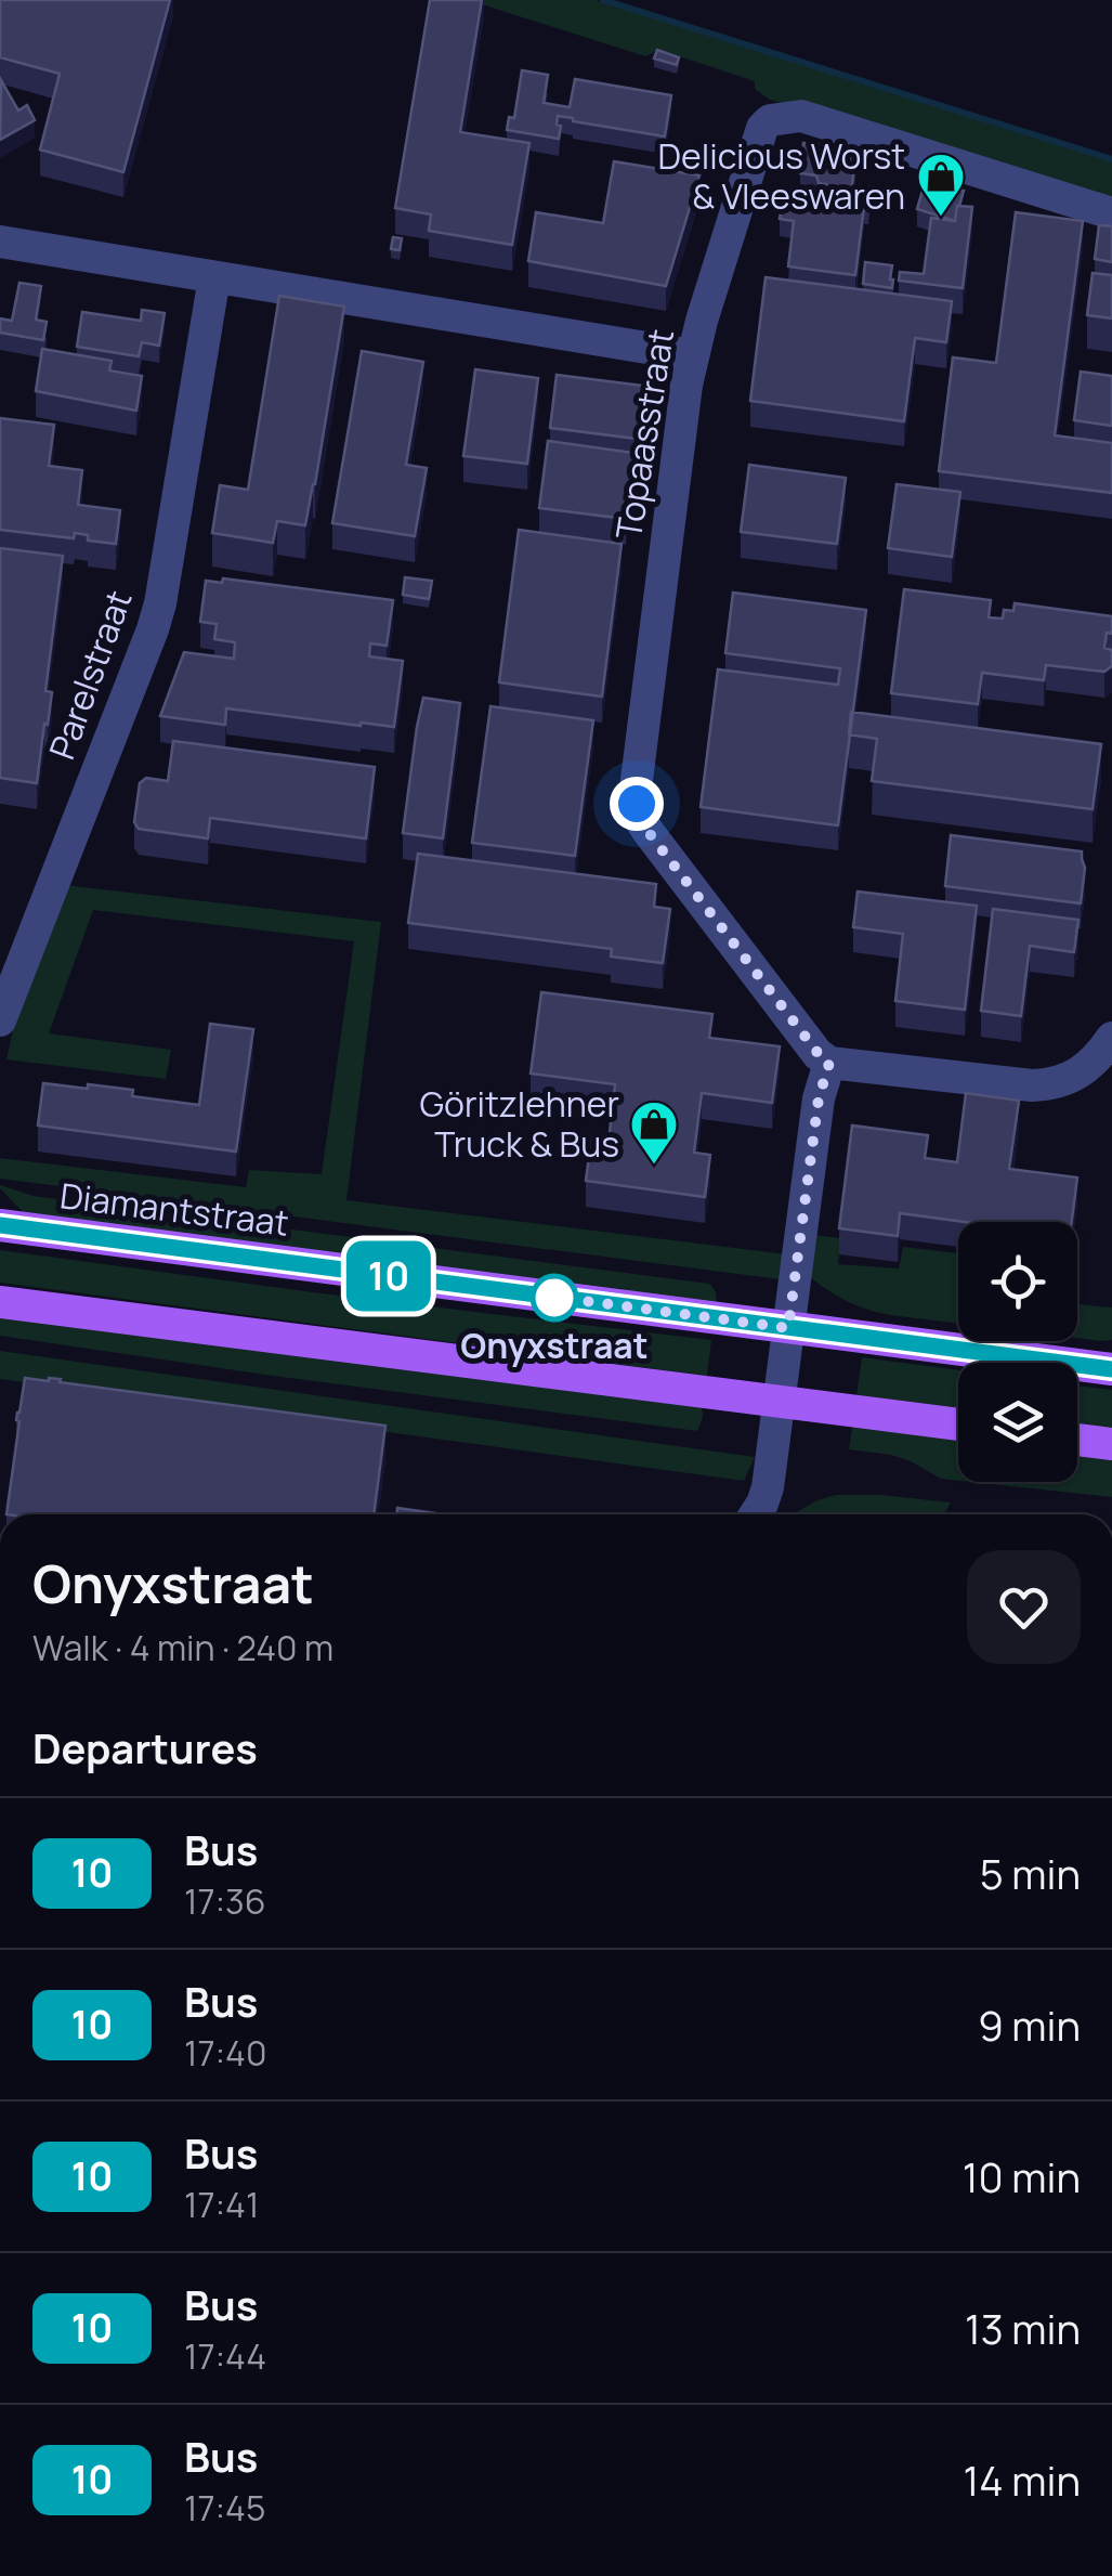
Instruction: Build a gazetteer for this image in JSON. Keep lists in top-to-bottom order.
{
  "streets": {
    "main road": ["Diamantstraat"],
    "street": ["Topaasstraat", "Parelstraat"]
  },
  "places": {
    "shop": ["Delicious Worst & Vleeswaren", "Göritzlehner Truck & Bus"],
    "other": ["Onyxstraat"]
  },
  "lines": ["bus line 10"],
  "page": {
    "on_map": "10",
    "heading": [
      ["Onyxstraat", "Walk · 4 min · 240 m"],
      "Departures"
    ],
    "list": [
      {
        "mark": "10",
        "name": "Bus",
        "note": "17:36",
        "value": "5 min"
      },
      {
        "mark": "10",
        "name": "Bus",
        "note": "17:40",
        "value": "9 min"
      },
      {
        "mark": "10",
        "name": "Bus",
        "note": "17:41",
        "value": "10 min"
      },
      {
        "mark": "10",
        "name": "Bus",
        "note": "17:44",
        "value": "13 min"
      },
      {
        "mark": "10",
        "name": "Bus",
        "note": "17:45",
        "value": "14 min"
      }
    ]
  }
}
